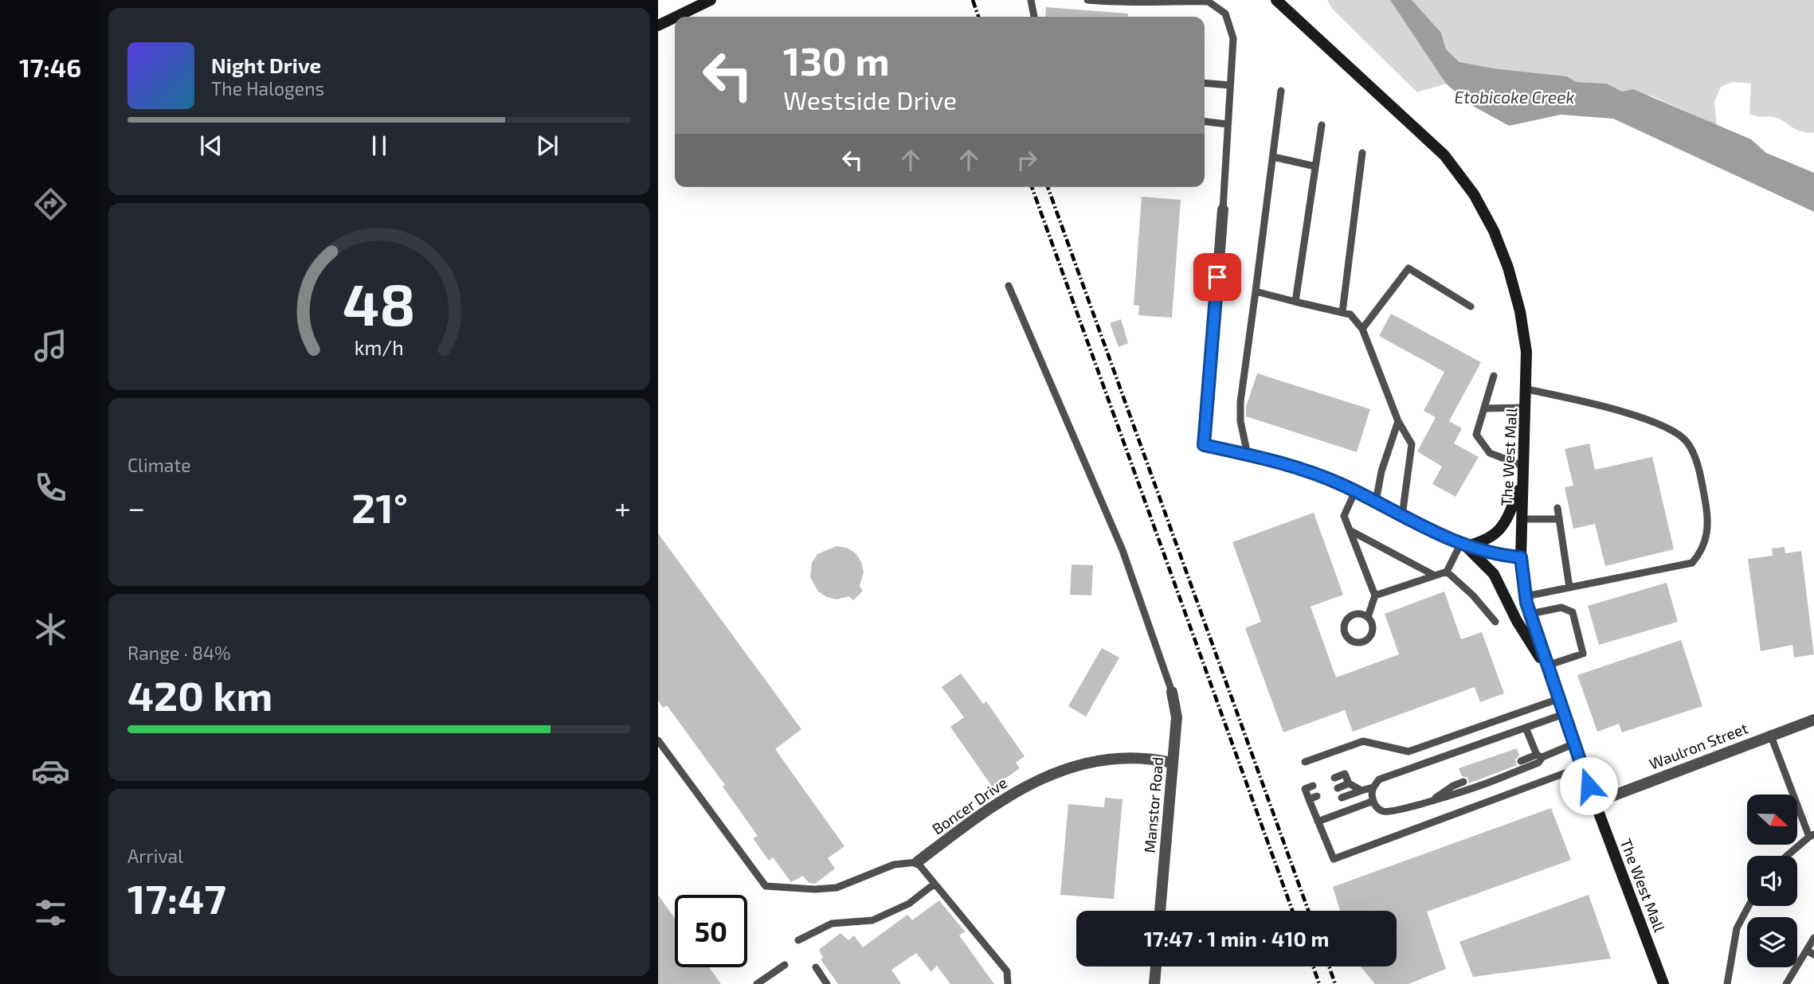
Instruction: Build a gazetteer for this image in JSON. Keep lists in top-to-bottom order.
{
  "streets": {
    "main road": ["The West Mall"],
    "street": ["Waulron Street", "Manstor Road", "Boncer Drive"]
  },
  "crossings": [
    ["The West Mall", "Waulron Street"],
    ["Manstor Road", "Boncer Drive"]
  ],
  "water": ["Etobicoke Creek"],
  "north": "right",
  "page": {
    "tabs": "17:46",
    "turn": ["130 m", "Westside Drive"],
    "song": ["Night Drive", "The Halogens"],
    "tile": [
      "Climate",
      ["Range · 84%", "420 km"],
      ["Arrival", "17:47"]
    ],
    "heat": ["−", "21°", "+"],
    "limit": "50",
    "trip": "17:47 · 1 min · 410 m",
    "gauge": ["48", "km/h"]
  }
}
